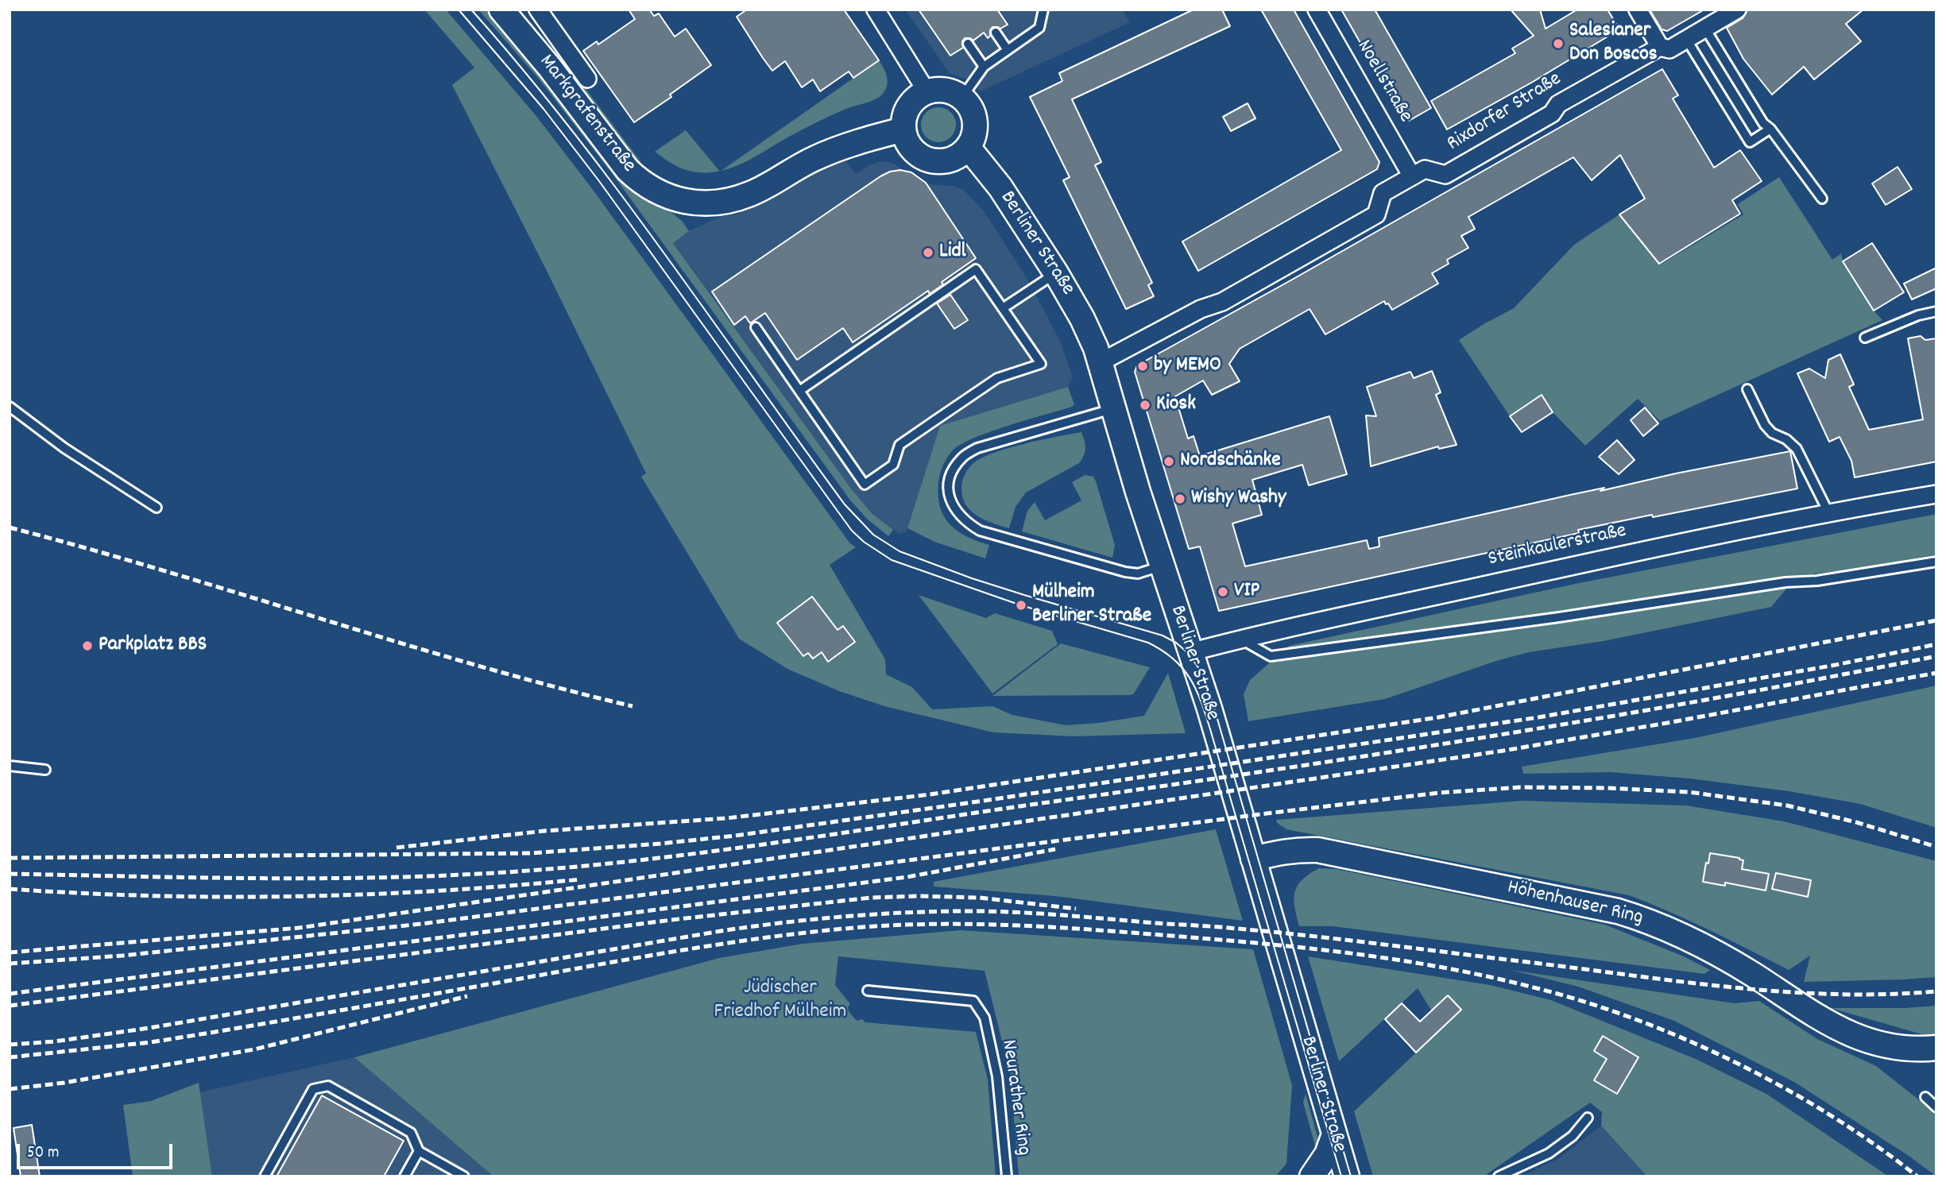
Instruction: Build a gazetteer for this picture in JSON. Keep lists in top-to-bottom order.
{
  "streets": {
    "main road": ["Markgrafenstraße", "Berliner Straße", "Höhenhauser Ring"],
    "street": ["Noellstraße", "Rixdorfer Straße", "Steinkaulerstraße"],
    "lane": ["Neurather Ring"]
  },
  "crossings": [
    ["Noellstraße", "Rixdorfer Straße"],
    ["Rixdorfer Straße", "Berliner Straße"],
    ["Markgrafenstraße", "Berliner Straße"],
    ["Berliner Straße", "Steinkaulerstraße"],
    ["Berliner Straße", "Höhenhauser Ring"]
  ],
  "parks": ["Jüdischer Friedhof Mülheim"],
  "places": [
    "Salesianer Don Boscos",
    "Lidl",
    "by MEMO",
    "Kiosk",
    "Nordschänke",
    "Wishy Washy",
    "VIP",
    "Mülheim Berliner Straße",
    "Parkplatz BBS"
  ],
  "scale_bar": "50 m"
}
